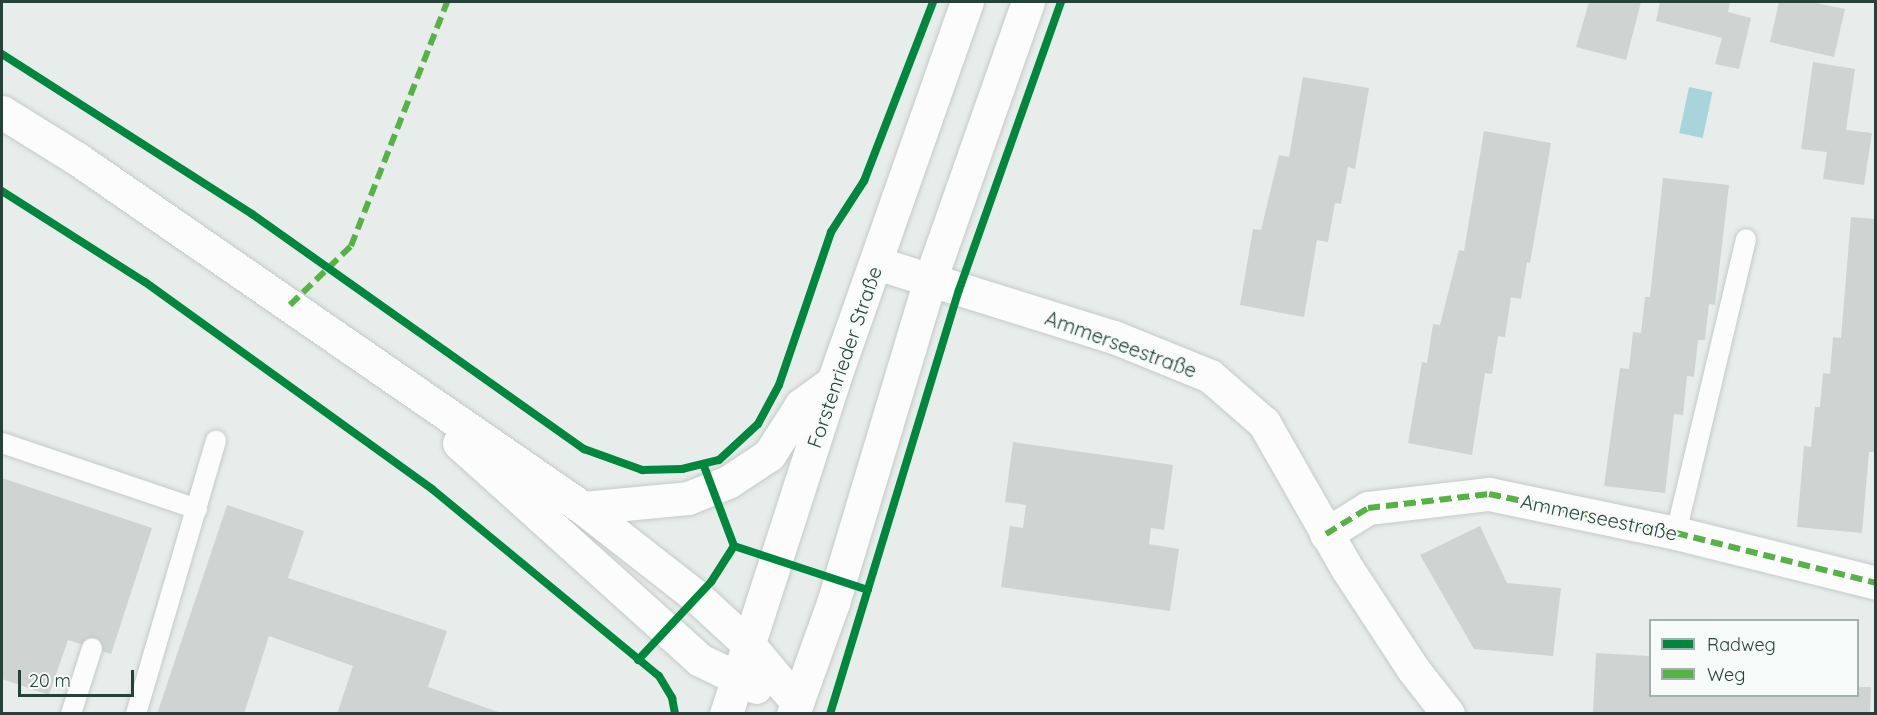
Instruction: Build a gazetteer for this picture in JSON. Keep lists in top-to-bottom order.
{
  "streets": {
    "street": ["Ammerseestraße", "Forstenrieder Straße"]
  },
  "crossings": [
    ["Ammerseestraße", "Forstenrieder Straße"]
  ],
  "legend": ["Radweg", "Weg"],
  "scale_bar": "20 m"
}
